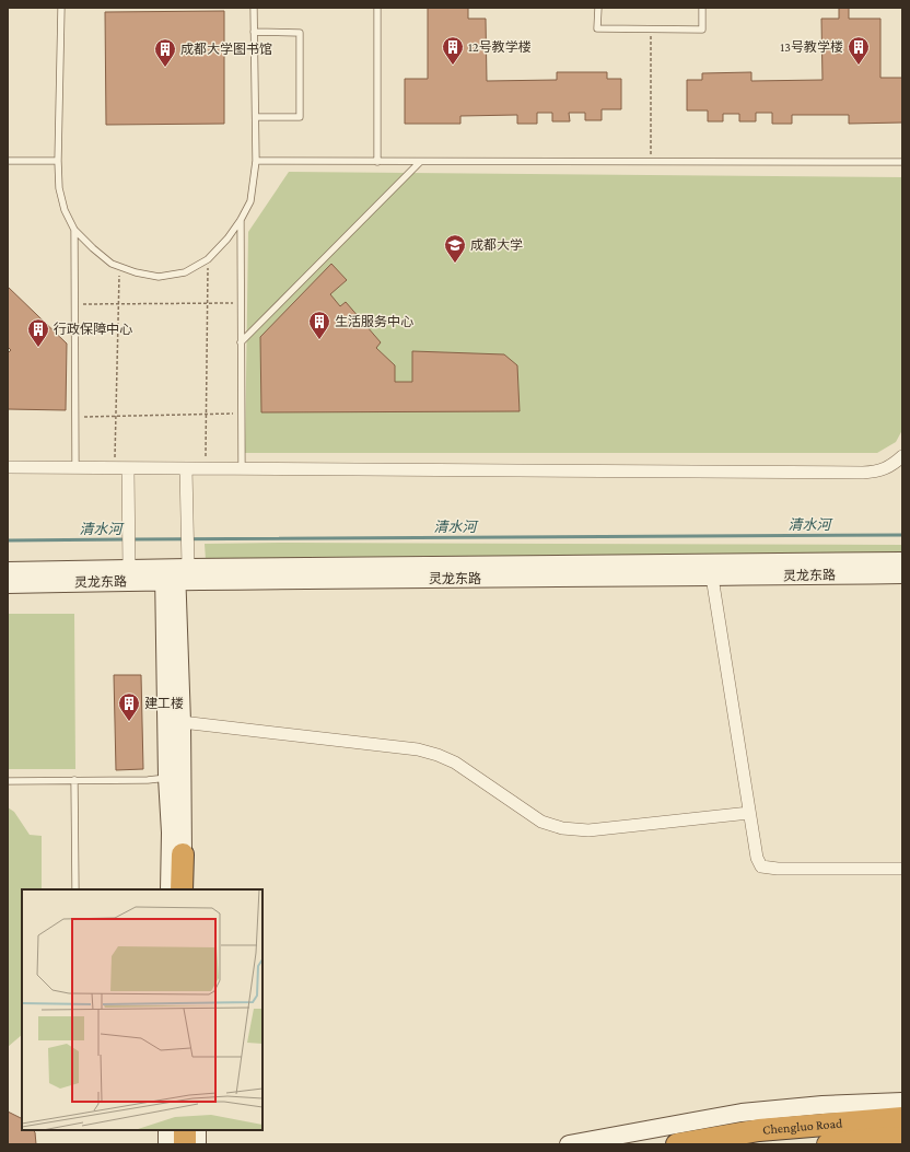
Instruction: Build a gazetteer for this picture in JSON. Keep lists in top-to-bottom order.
{
  "streets": {
    "highway": ["Chengluo Road"],
    "main road": ["灵龙东路"]
  },
  "water": ["清水河"],
  "places": {
    "building": [
      "12号教学楼",
      "13号教学楼",
      "成都大学图书馆",
      "生活服务中心",
      "行政保障中心",
      "建工楼"
    ],
    "school or university": ["成都大学"]
  }
}
